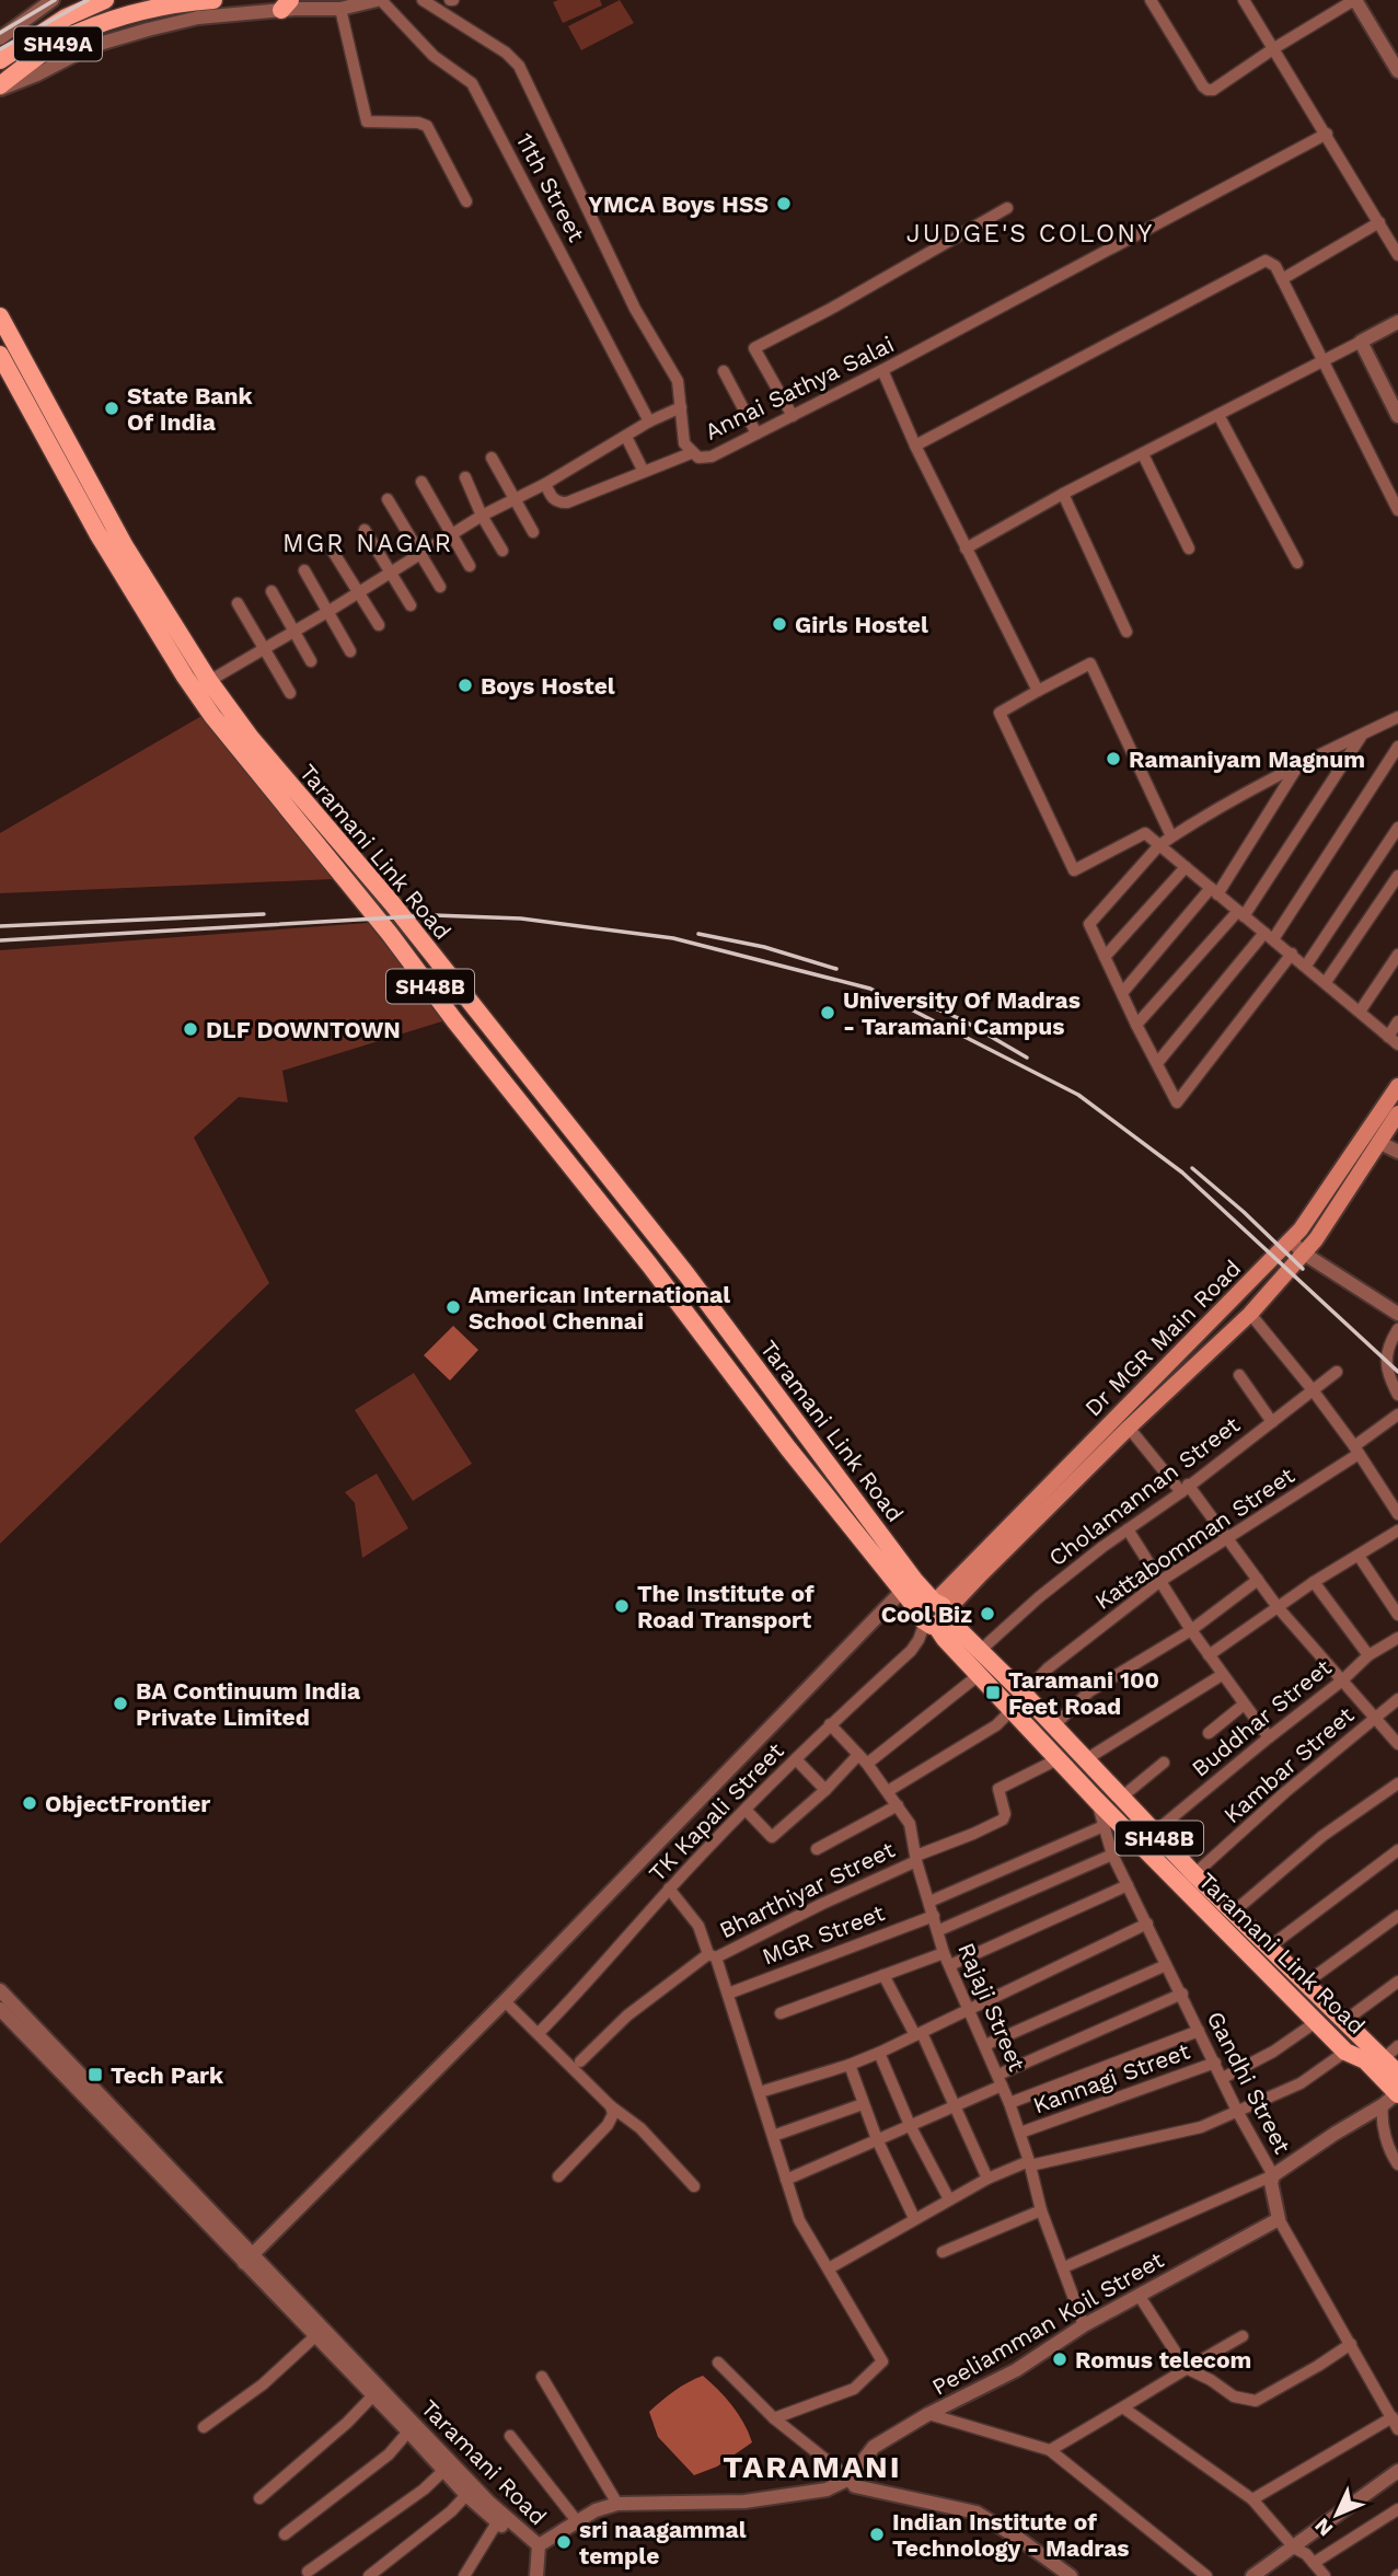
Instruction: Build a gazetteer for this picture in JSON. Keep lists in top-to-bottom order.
{
  "streets": {
    "main road": [
      "SH49A",
      "Taramani Link Road",
      "SH48B",
      "Dr MGR Main Road"
    ],
    "street": [
      "11th Street",
      "Annai Sathya Salai",
      "Cholamannan Street",
      "Kattabomman Street",
      "Buddhar Street",
      "Kambar Street",
      "TK Kapali Street",
      "Bharthiyar Street",
      "MGR Street",
      "Rajaji Street",
      "Kannagi Street",
      "Gandhi Street",
      "Peeliamman Koil Street",
      "Taramani Road"
    ]
  },
  "crossings": [
    ["Taramani Link Road", "Dr MGR Main Road"],
    ["Taramani Link Road", "Cholamannan Street"],
    ["Taramani Link Road", "Kattabomman Street"],
    ["Taramani Link Road", "Buddhar Street"],
    ["Taramani Link Road", "Kambar Street"],
    ["Taramani Link Road", "TK Kapali Street"],
    ["Taramani Link Road", "Bharthiyar Street"],
    ["Taramani Link Road", "Gandhi Street"],
    ["Dr MGR Main Road", "TK Kapali Street"],
    ["TK Kapali Street", "Rajaji Street"],
    ["Bharthiyar Street", "Rajaji Street"],
    ["MGR Street", "Rajaji Street"],
    ["Rajaji Street", "Kannagi Street"],
    ["Rajaji Street", "Peeliamman Koil Street"],
    ["Kannagi Street", "Gandhi Street"],
    ["Gandhi Street", "Peeliamman Koil Street"]
  ],
  "districts": ["JUDGE'S COLONY", "MGR NAGAR", "TARAMANI"],
  "places": {
    "other": [
      "YMCA Boys HSS",
      "State Bank Of India",
      "Girls Hostel",
      "Boys Hostel",
      "Ramaniyam Magnum",
      "University Of Madras - Taramani Campus",
      "DLF DOWNTOWN",
      "American International School Chennai",
      "The Institute of Road Transport",
      "Cool Biz",
      "BA Continuum India Private Limited",
      "ObjectFrontier",
      "Romus telecom",
      "Indian Institute of Technology - Madras",
      "sri naagammal temple"
    ],
    "transit": ["Taramani 100 Feet Road", "Tech Park"]
  },
  "north": "bottom left"
}
